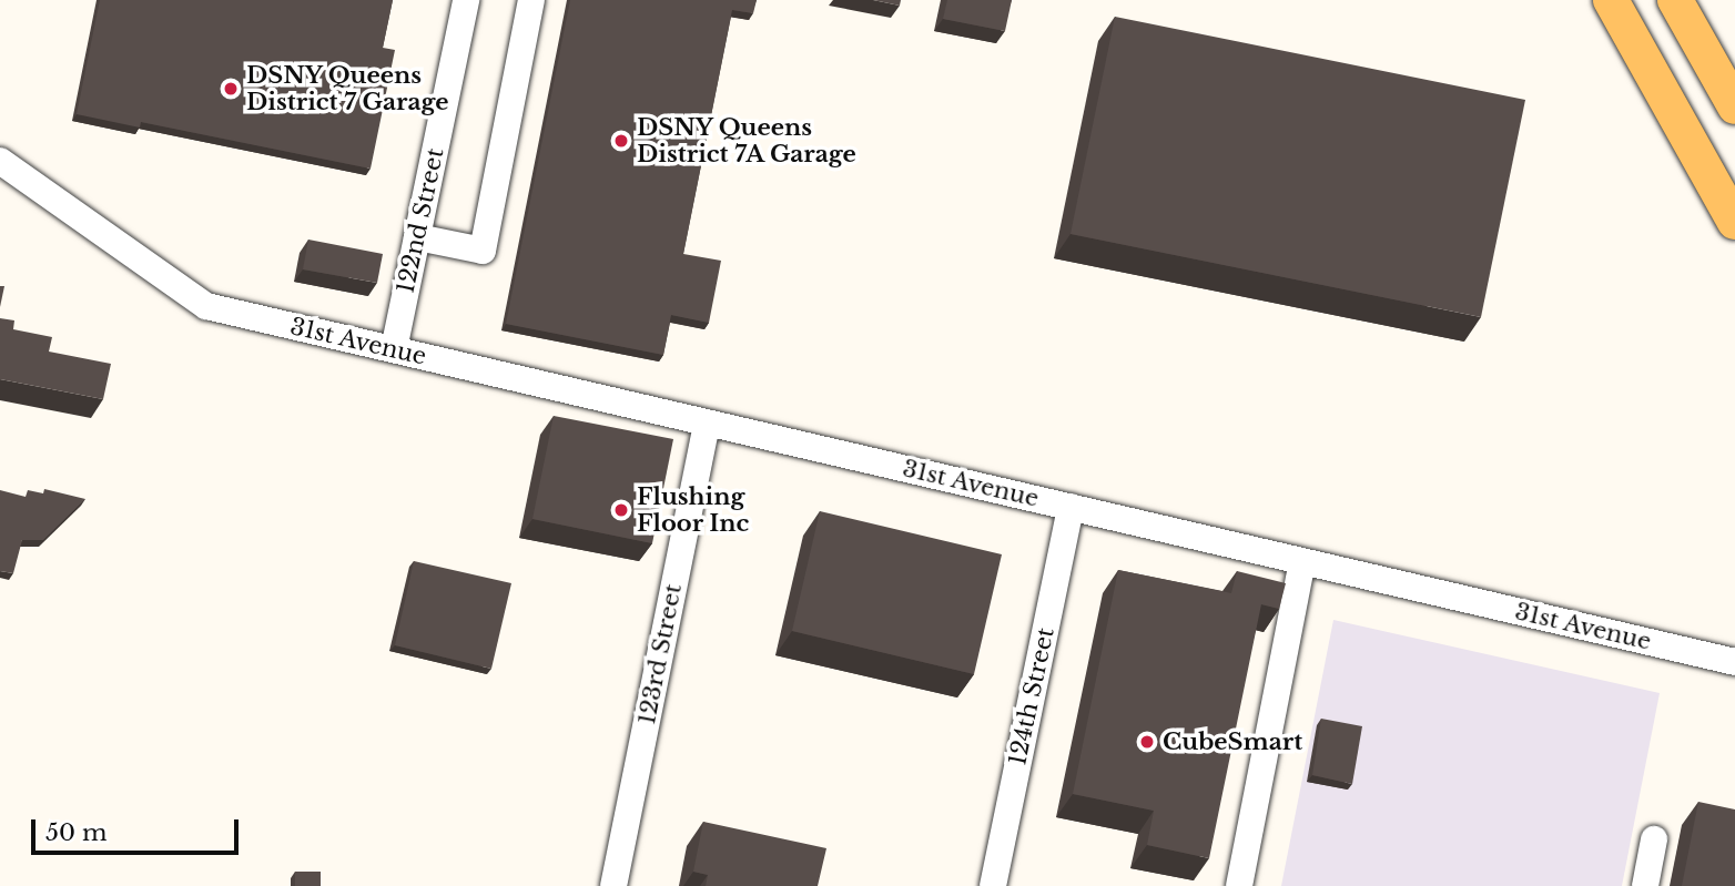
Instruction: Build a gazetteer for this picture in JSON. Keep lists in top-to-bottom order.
{
  "streets": {
    "street": [
      "122nd Street",
      "31st Avenue",
      "123rd Street",
      "124th Street"
    ]
  },
  "crossings": [
    ["122nd Street", "31st Avenue"],
    ["31st Avenue", "123rd Street"],
    ["31st Avenue", "124th Street"]
  ],
  "places": [
    "DSNY Queens District 7 Garage",
    "DSNY Queens District 7A Garage",
    "Flushing Floor Inc",
    "CubeSmart"
  ],
  "scale_bar": "50 m"
}
